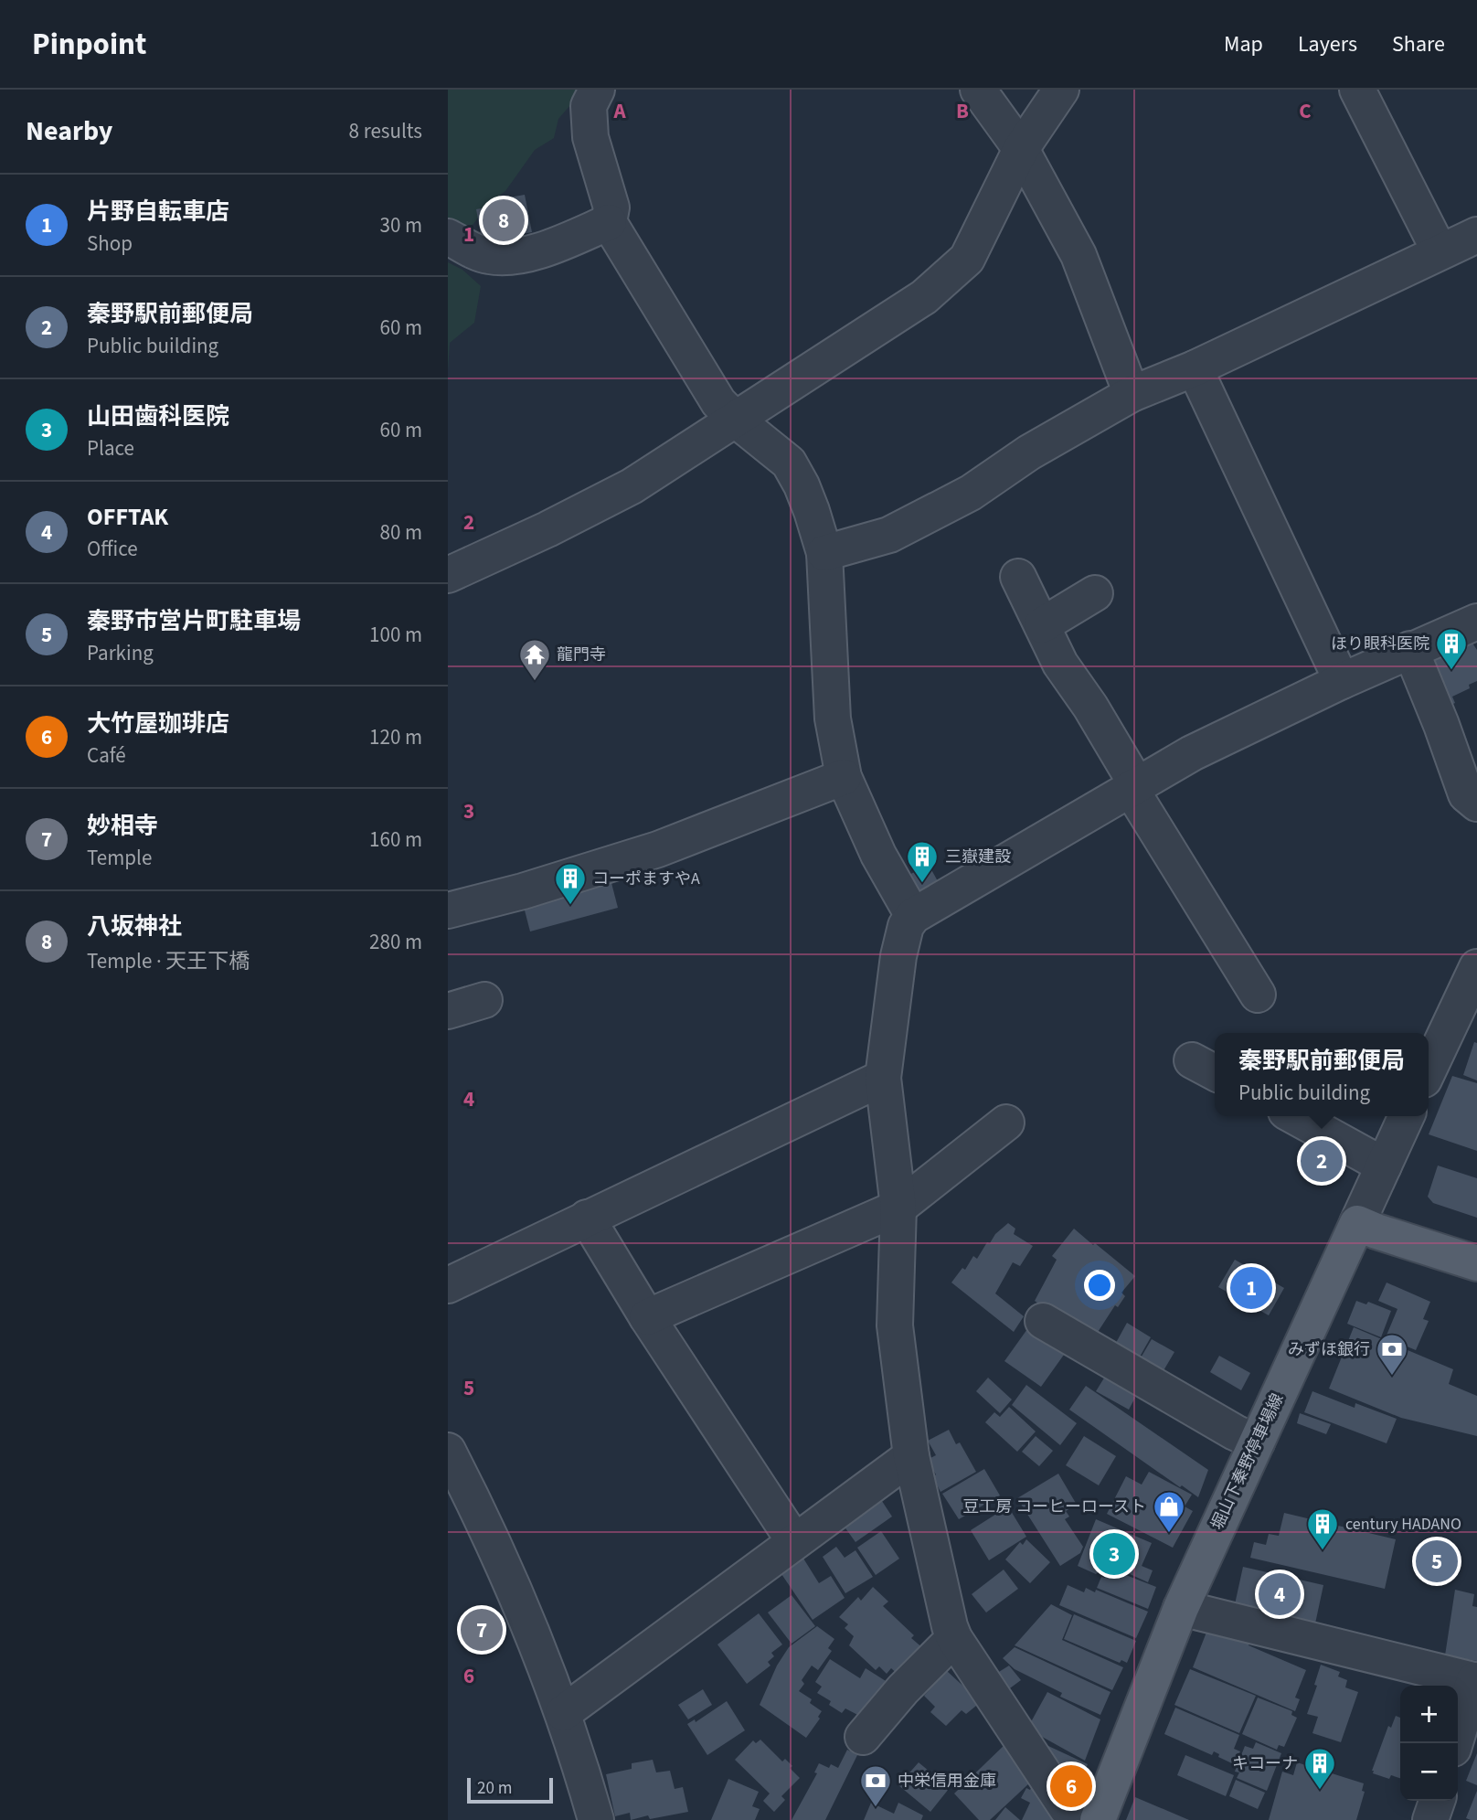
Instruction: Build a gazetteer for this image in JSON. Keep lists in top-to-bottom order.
{
  "streets": {
    "main road": ["堀山下秦野停車場線"]
  },
  "places": {
    "building": [
      "ほり眼科医院",
      "三嶽建設",
      "コーポますやA",
      "century HADANO",
      "キコーナ"
    ],
    "temple": ["龍門寺"],
    "bank": ["みずほ銀行", "中栄信用金庫"],
    "shop": ["豆工房 コーヒーロースト"]
  },
  "scale_bar": "20 m",
  "page": {
    "header": "Pinpoint",
    "nav": ["Map", "Layers", "Share"],
    "heading": ["Nearby", "8 results"],
    "list": [
      {
        "mark": "1",
        "name": "片野自転車店",
        "note": "Shop",
        "value": "30 m"
      },
      {
        "mark": "2",
        "name": "秦野駅前郵便局",
        "note": "Public building",
        "value": "60 m"
      },
      {
        "mark": "3",
        "name": "山田歯科医院",
        "note": "Place",
        "value": "60 m"
      },
      {
        "mark": "4",
        "name": "OFFTAK",
        "note": "Office",
        "value": "80 m"
      },
      {
        "mark": "5",
        "name": "秦野市営片町駐車場",
        "note": "Parking",
        "value": "100 m"
      },
      {
        "mark": "6",
        "name": "大竹屋珈琲店",
        "note": "Café",
        "value": "120 m"
      },
      {
        "mark": "7",
        "name": "妙相寺",
        "note": "Temple",
        "value": "160 m"
      },
      {
        "mark": "8",
        "name": "八坂神社",
        "note": "Temple · 天王下橋",
        "value": "280 m"
      }
    ],
    "pins": [
      "8",
      "2",
      "1",
      "3",
      "5",
      "4",
      "7",
      "6"
    ],
    "popup": ["秦野駅前郵便局", "Public building"],
    "map_buttons": ["+", "−"],
    "scale": "20 m"
  },
  "grid": {
    "columns": ["A", "B", "C"],
    "rows": [
      "1",
      "2",
      "3",
      "4",
      "5",
      "6"
    ]
  }
}
